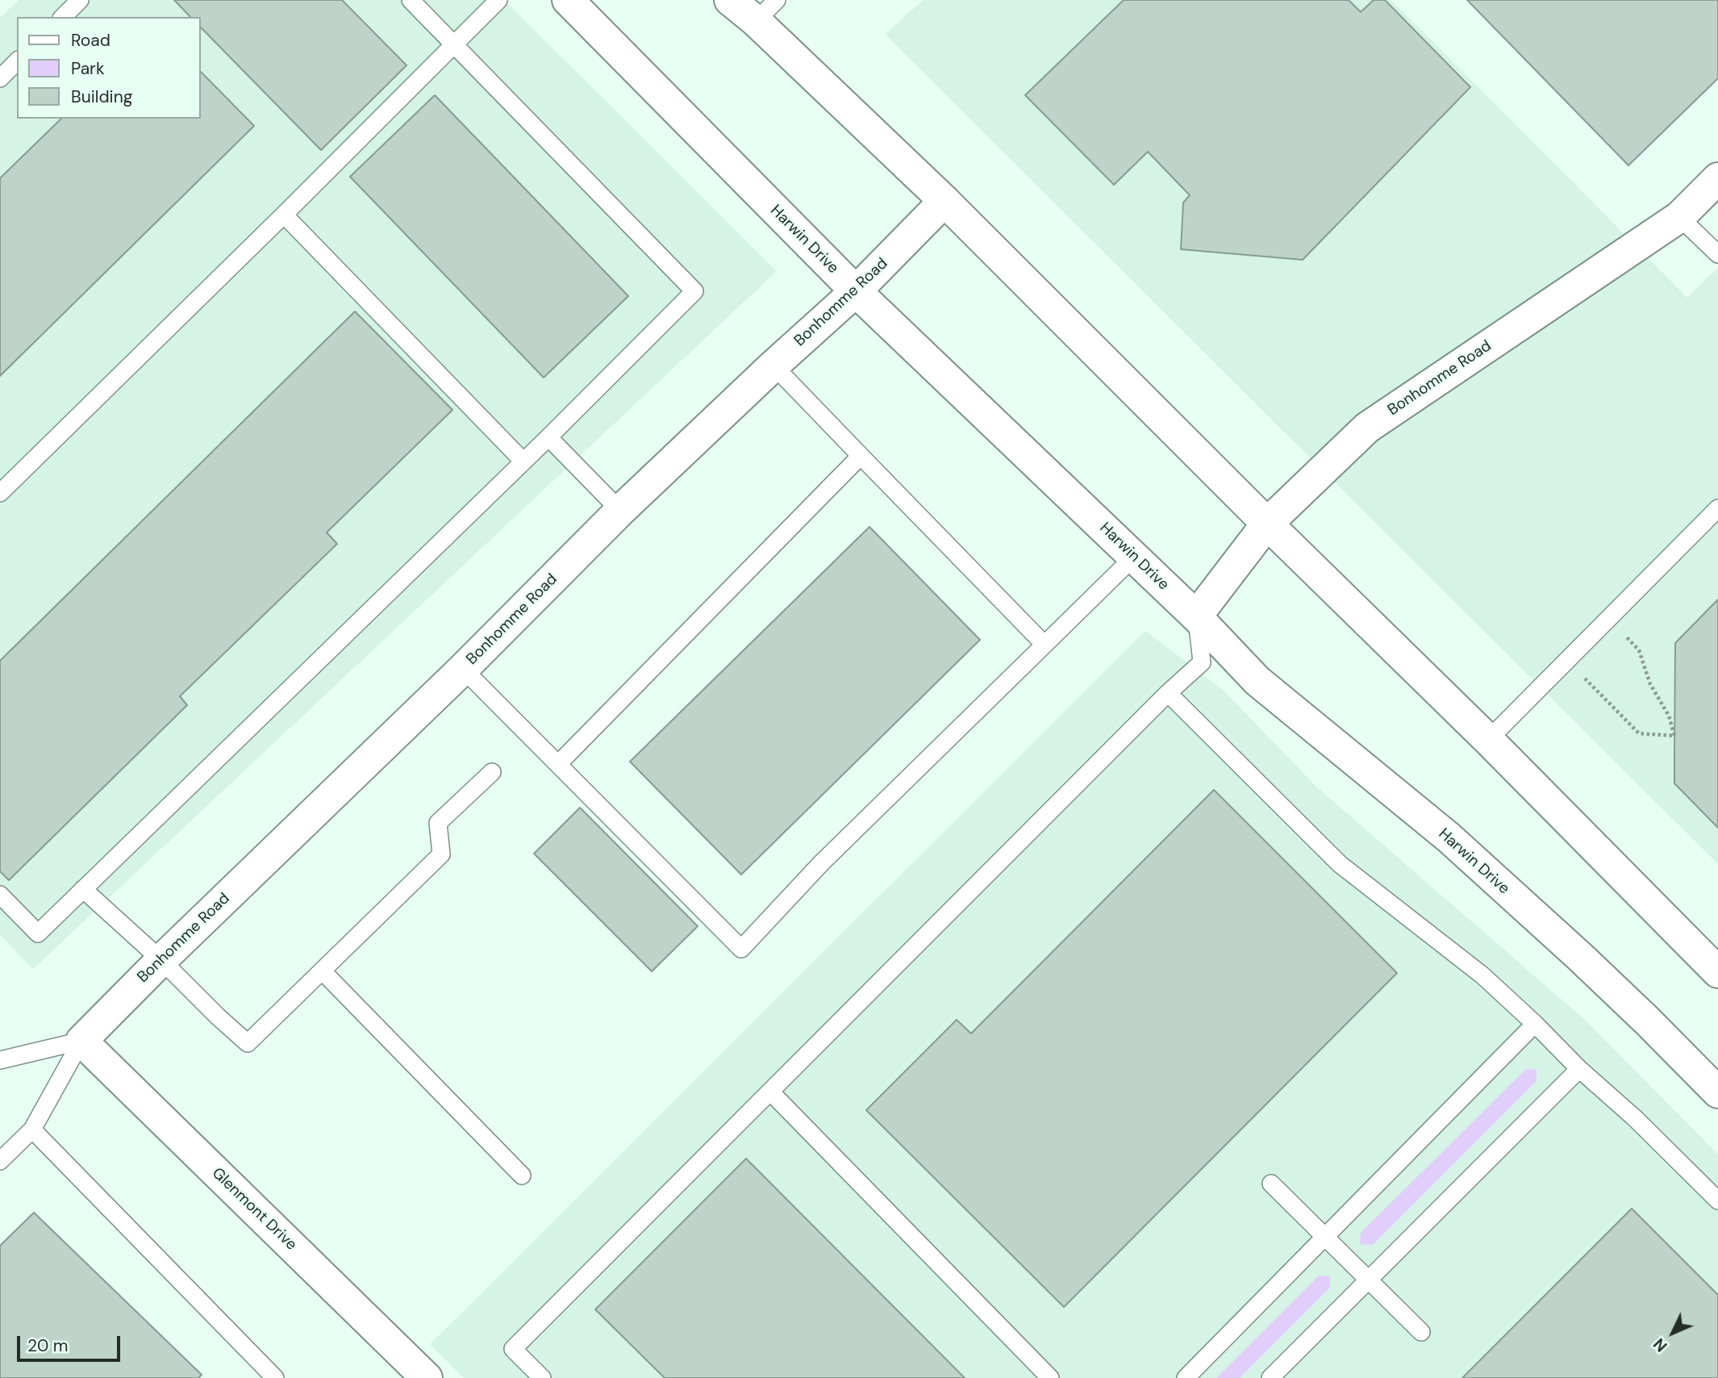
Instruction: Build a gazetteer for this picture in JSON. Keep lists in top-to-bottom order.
{
  "streets": {
    "main road": ["Harwin Drive", "Bonhomme Road", "Glenmont Drive"]
  },
  "crossings": [
    ["Harwin Drive", "Bonhomme Road"],
    ["Bonhomme Road", "Glenmont Drive"]
  ],
  "legend": ["Road", "Park", "Building"],
  "scale_bar": "20 m",
  "north": "bottom left"
}
